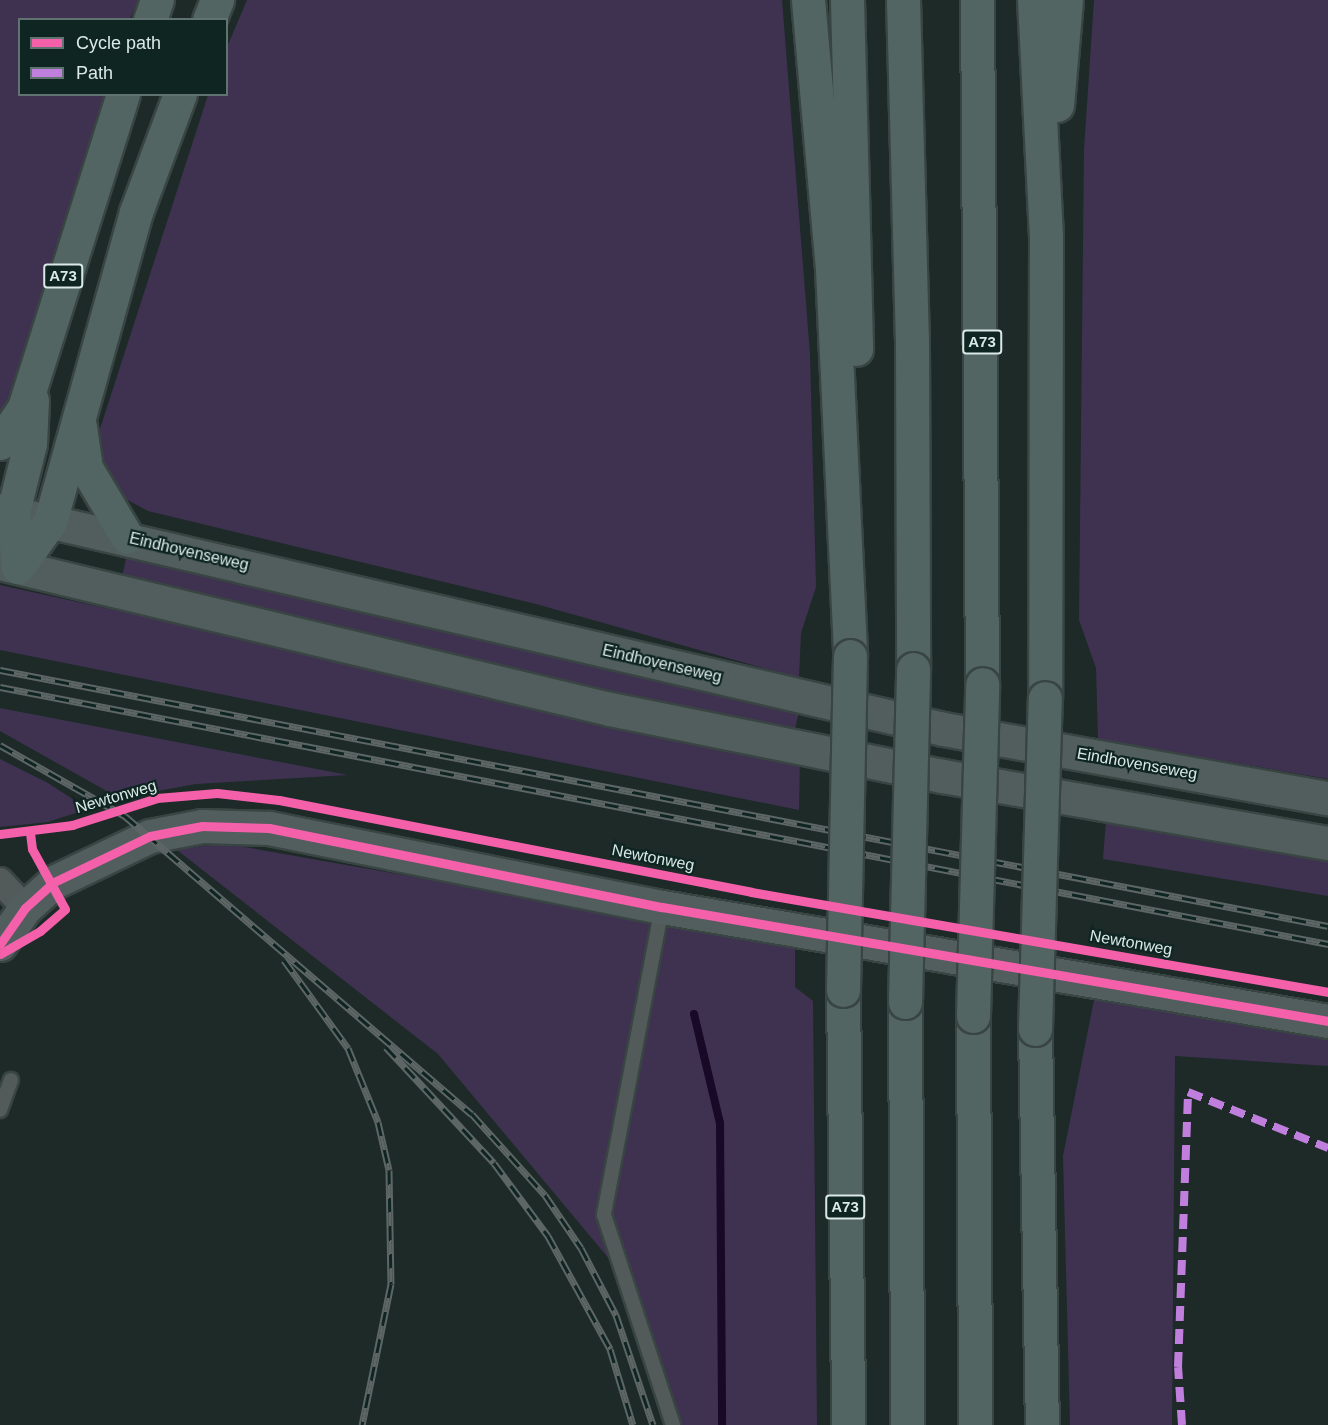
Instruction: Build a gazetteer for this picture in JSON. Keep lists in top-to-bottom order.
{
  "streets": {
    "highway": ["A73"],
    "main road": ["Eindhovenseweg"],
    "cycle path": ["Newtonweg"]
  },
  "crossings": [
    ["A73", "Eindhovenseweg"]
  ],
  "legend": ["Cycle path", "Path"]
}
